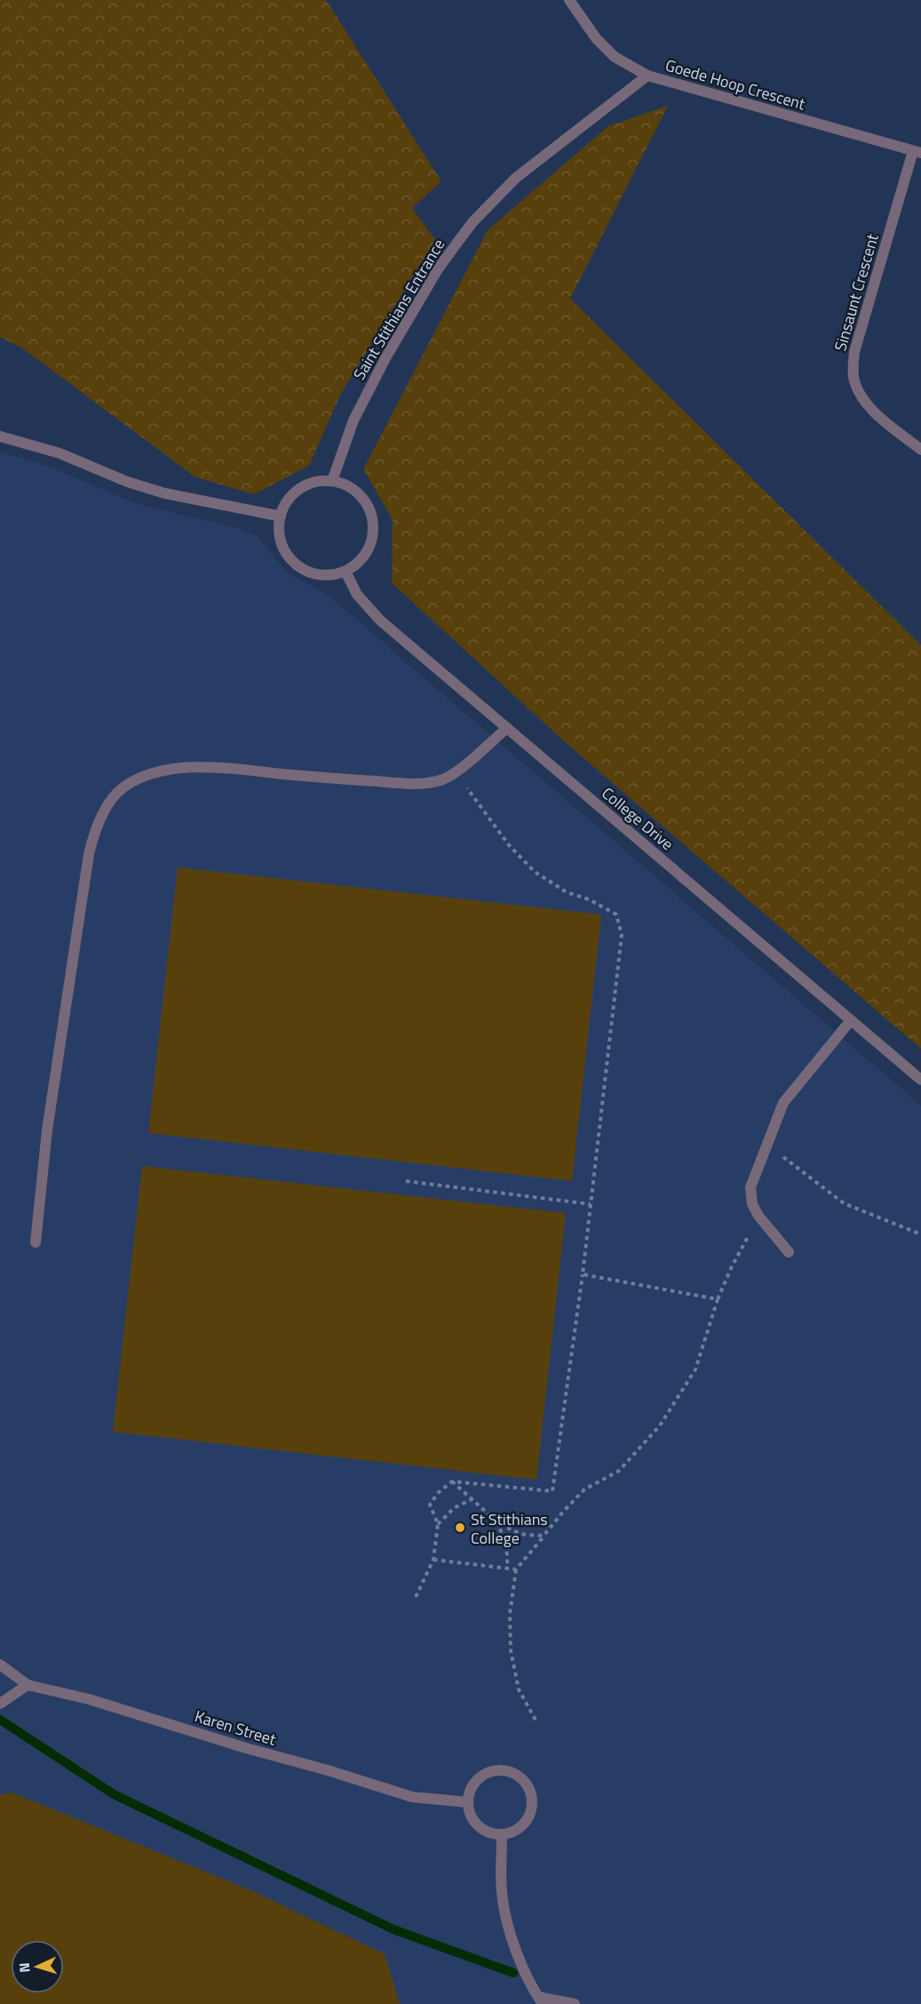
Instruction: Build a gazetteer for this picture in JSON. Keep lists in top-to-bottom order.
{
  "streets": {
    "street": [
      "Goede Hoop Crescent",
      "Sinsaunt Crescent",
      "Saint Stithians Entrance",
      "College Drive",
      "Karen Street"
    ]
  },
  "crossings": [
    ["Goede Hoop Crescent", "Sinsaunt Crescent"],
    ["Goede Hoop Crescent", "Saint Stithians Entrance"],
    ["Saint Stithians Entrance", "College Drive"]
  ],
  "places": ["St Stithians College"],
  "north": "left"
}
